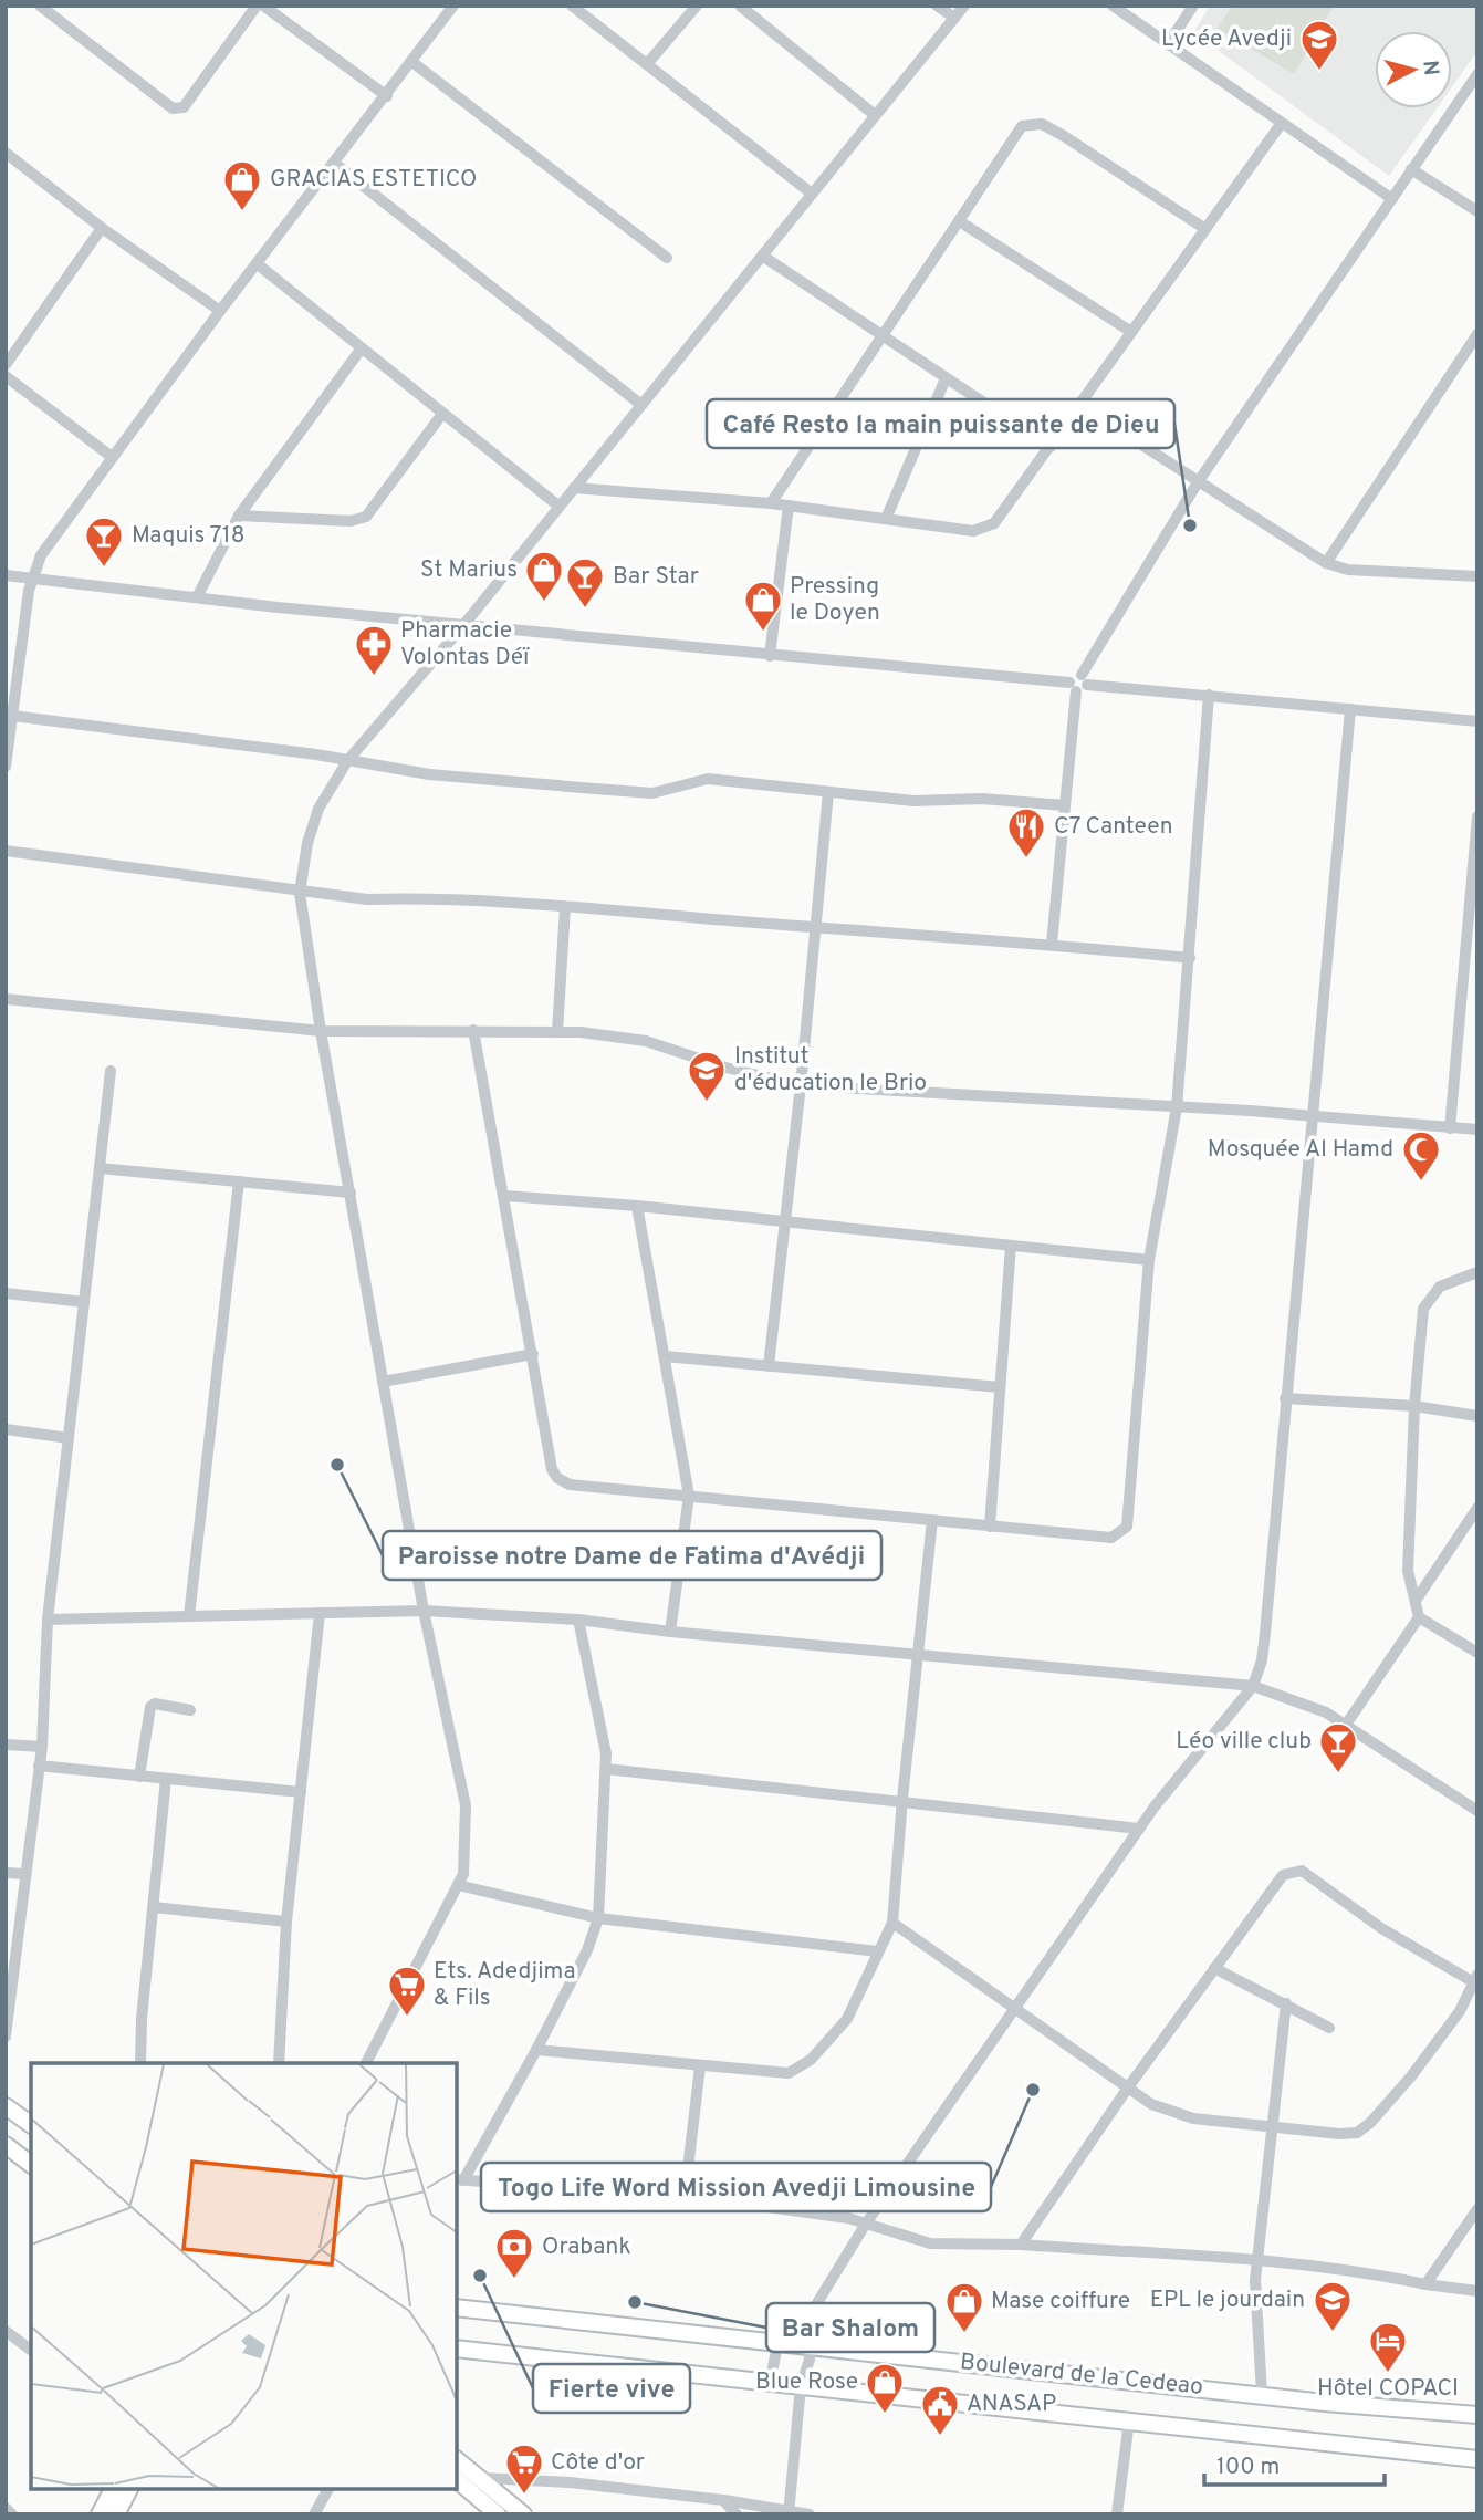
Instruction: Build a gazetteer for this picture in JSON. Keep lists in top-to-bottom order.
{
  "streets": {
    "main road": ["Boulevard de la Cedeao"]
  },
  "places": {
    "school or university": ["Lycée Avedji", "Institut d'éducation le Brio", "EPL le jourdain"],
    "shop": [
      "GRACIAS ESTETICO",
      "St Marius",
      "Pressing le Doyen",
      "Mase coiffure",
      "Blue Rose"
    ],
    "other": [
      "Café Resto la main puissante de Dieu",
      "Paroisse notre Dame de Fatima d'Avédji",
      "Togo Life Word Mission Avedji Limousine",
      "Fierte vive",
      "Bar Shalom"
    ],
    "bar": ["Maquis 718", "Bar Star", "Léo ville club"],
    "pharmacy": ["Pharmacie Volontas Déï"],
    "restaurant": ["C7 Canteen"],
    "mosque": ["Mosquée Al Hamd"],
    "supermarket": ["Ets. Adedjima & Fils", "Côte d'or"],
    "bank": ["Orabank"],
    "hotel": ["Hôtel COPACI"],
    "public building": ["ANASAP"]
  },
  "scale_bar": "100 m",
  "north": "right"
}
